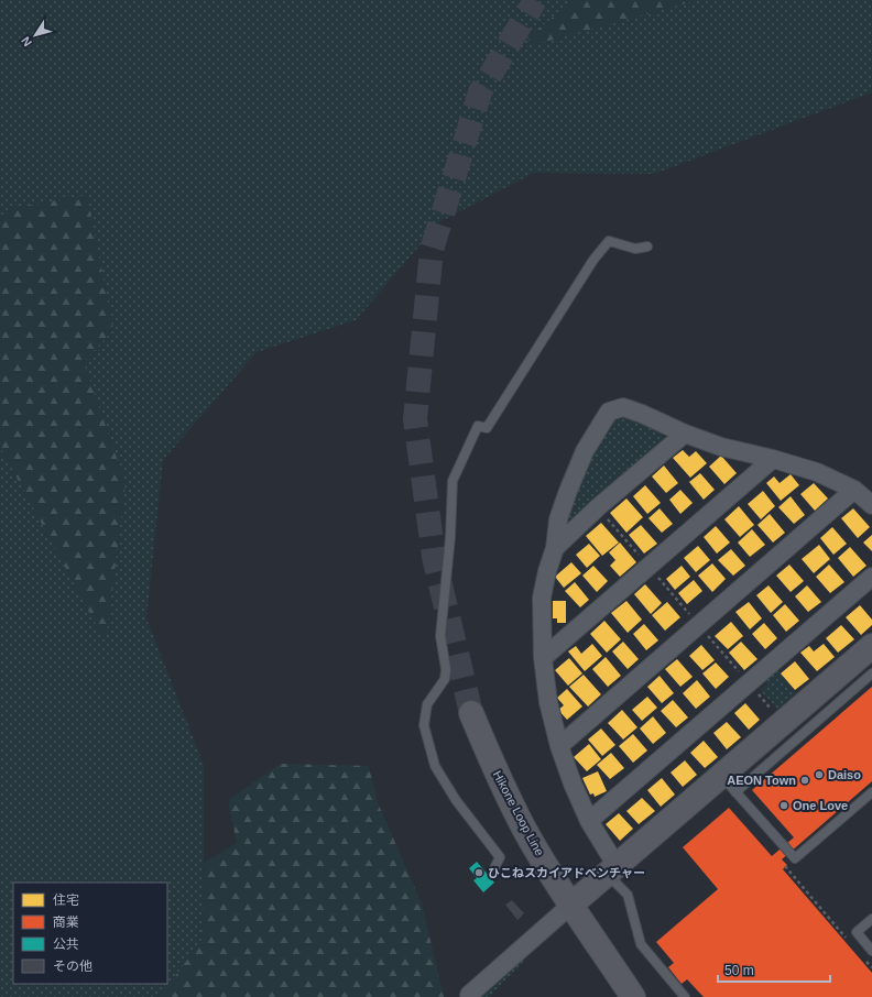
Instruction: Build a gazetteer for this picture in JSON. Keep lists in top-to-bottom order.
{
  "streets": {
    "street": ["Hikone Loop Line"]
  },
  "places": [
    "Daiso",
    "AEON Town",
    "One Love",
    "ひこねスカイアドベンチャー"
  ],
  "legend": [
    "住宅",
    "商業",
    "公共",
    "その他"
  ],
  "scale_bar": "50 m",
  "north": "bottom left"
}
